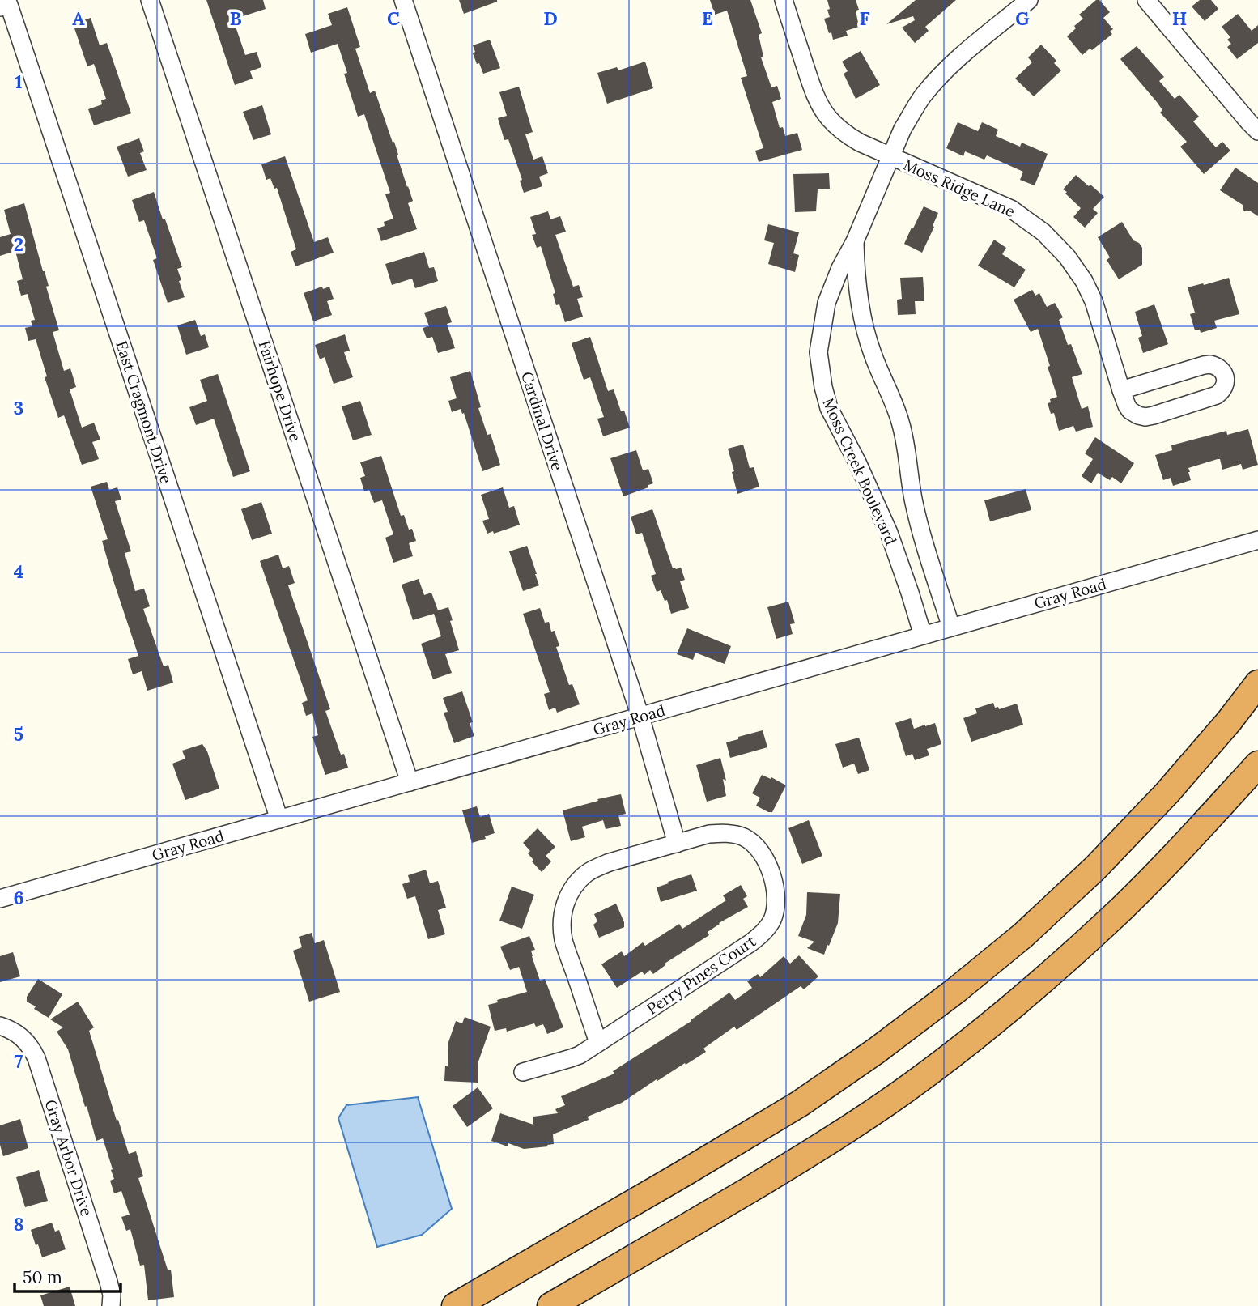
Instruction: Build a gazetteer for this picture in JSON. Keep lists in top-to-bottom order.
{
  "streets": {
    "street": [
      "Moss Ridge Lane",
      "Fairhope Drive",
      "East Cragmont Drive",
      "Cardinal Drive",
      "Moss Creek Boulevard",
      "Gray Road",
      "Perry Pines Court",
      "Gray Arbor Drive"
    ]
  },
  "crossings": [
    ["Moss Ridge Lane", "Moss Creek Boulevard"],
    ["Fairhope Drive", "Gray Road"],
    ["East Cragmont Drive", "Gray Road"],
    ["Cardinal Drive", "Gray Road"],
    ["Cardinal Drive", "Perry Pines Court"],
    ["Moss Creek Boulevard", "Gray Road"]
  ],
  "scale_bar": "50 m",
  "grid": {
    "columns": [
      "A",
      "B",
      "C",
      "D",
      "E",
      "F",
      "G",
      "H"
    ],
    "rows": [
      "1",
      "2",
      "3",
      "4",
      "5",
      "6",
      "7",
      "8"
    ]
  }
}
